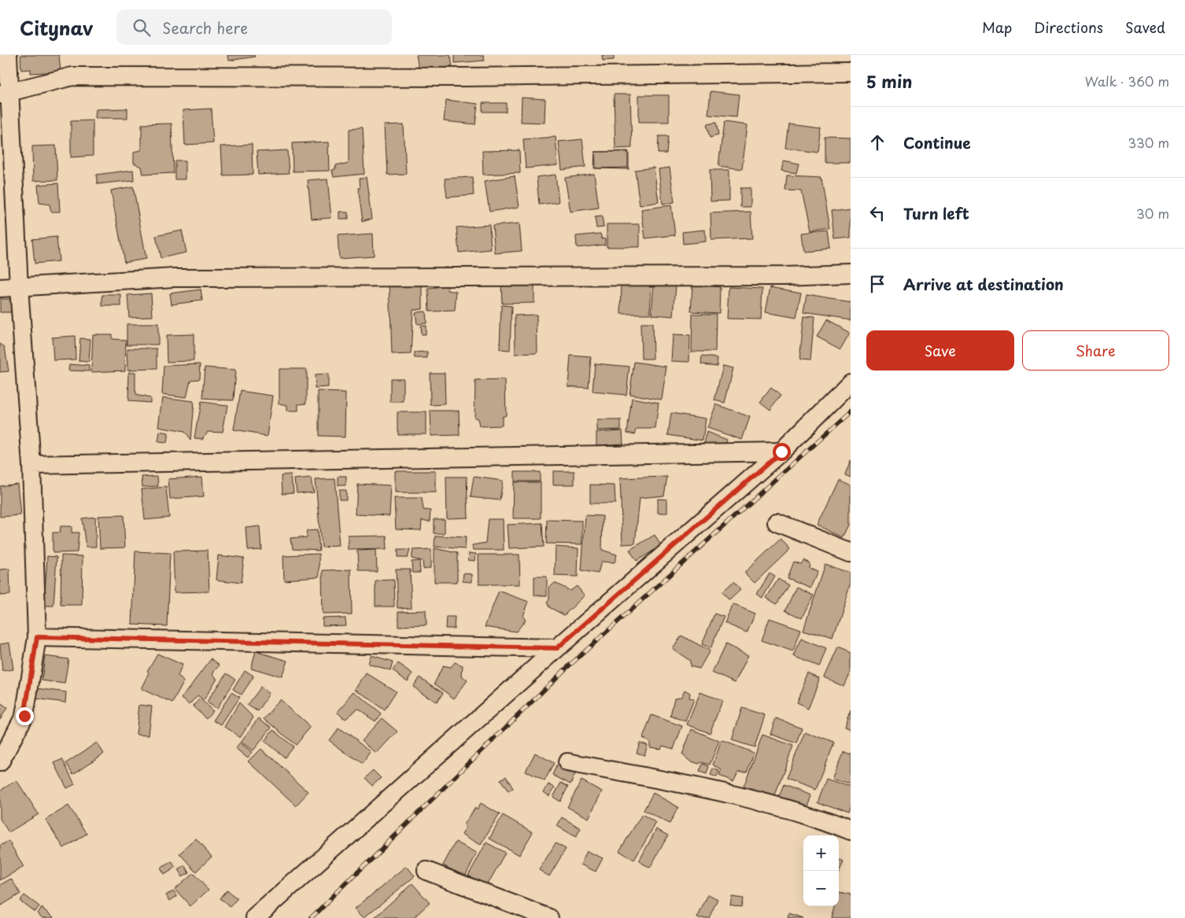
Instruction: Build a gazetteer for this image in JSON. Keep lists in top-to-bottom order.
{
  "page": {
    "header": "Citynav",
    "search": "Search here",
    "nav": ["Map", "Directions", "Saved"],
    "heading": ["5 min", "Walk · 360 m"],
    "list": [
      ["Continue", "330 m"],
      ["Turn left", "30 m"],
      "Arrive at destination"
    ],
    "buttons": ["Save", "Share"],
    "map_buttons": ["+", "−"]
  }
}
